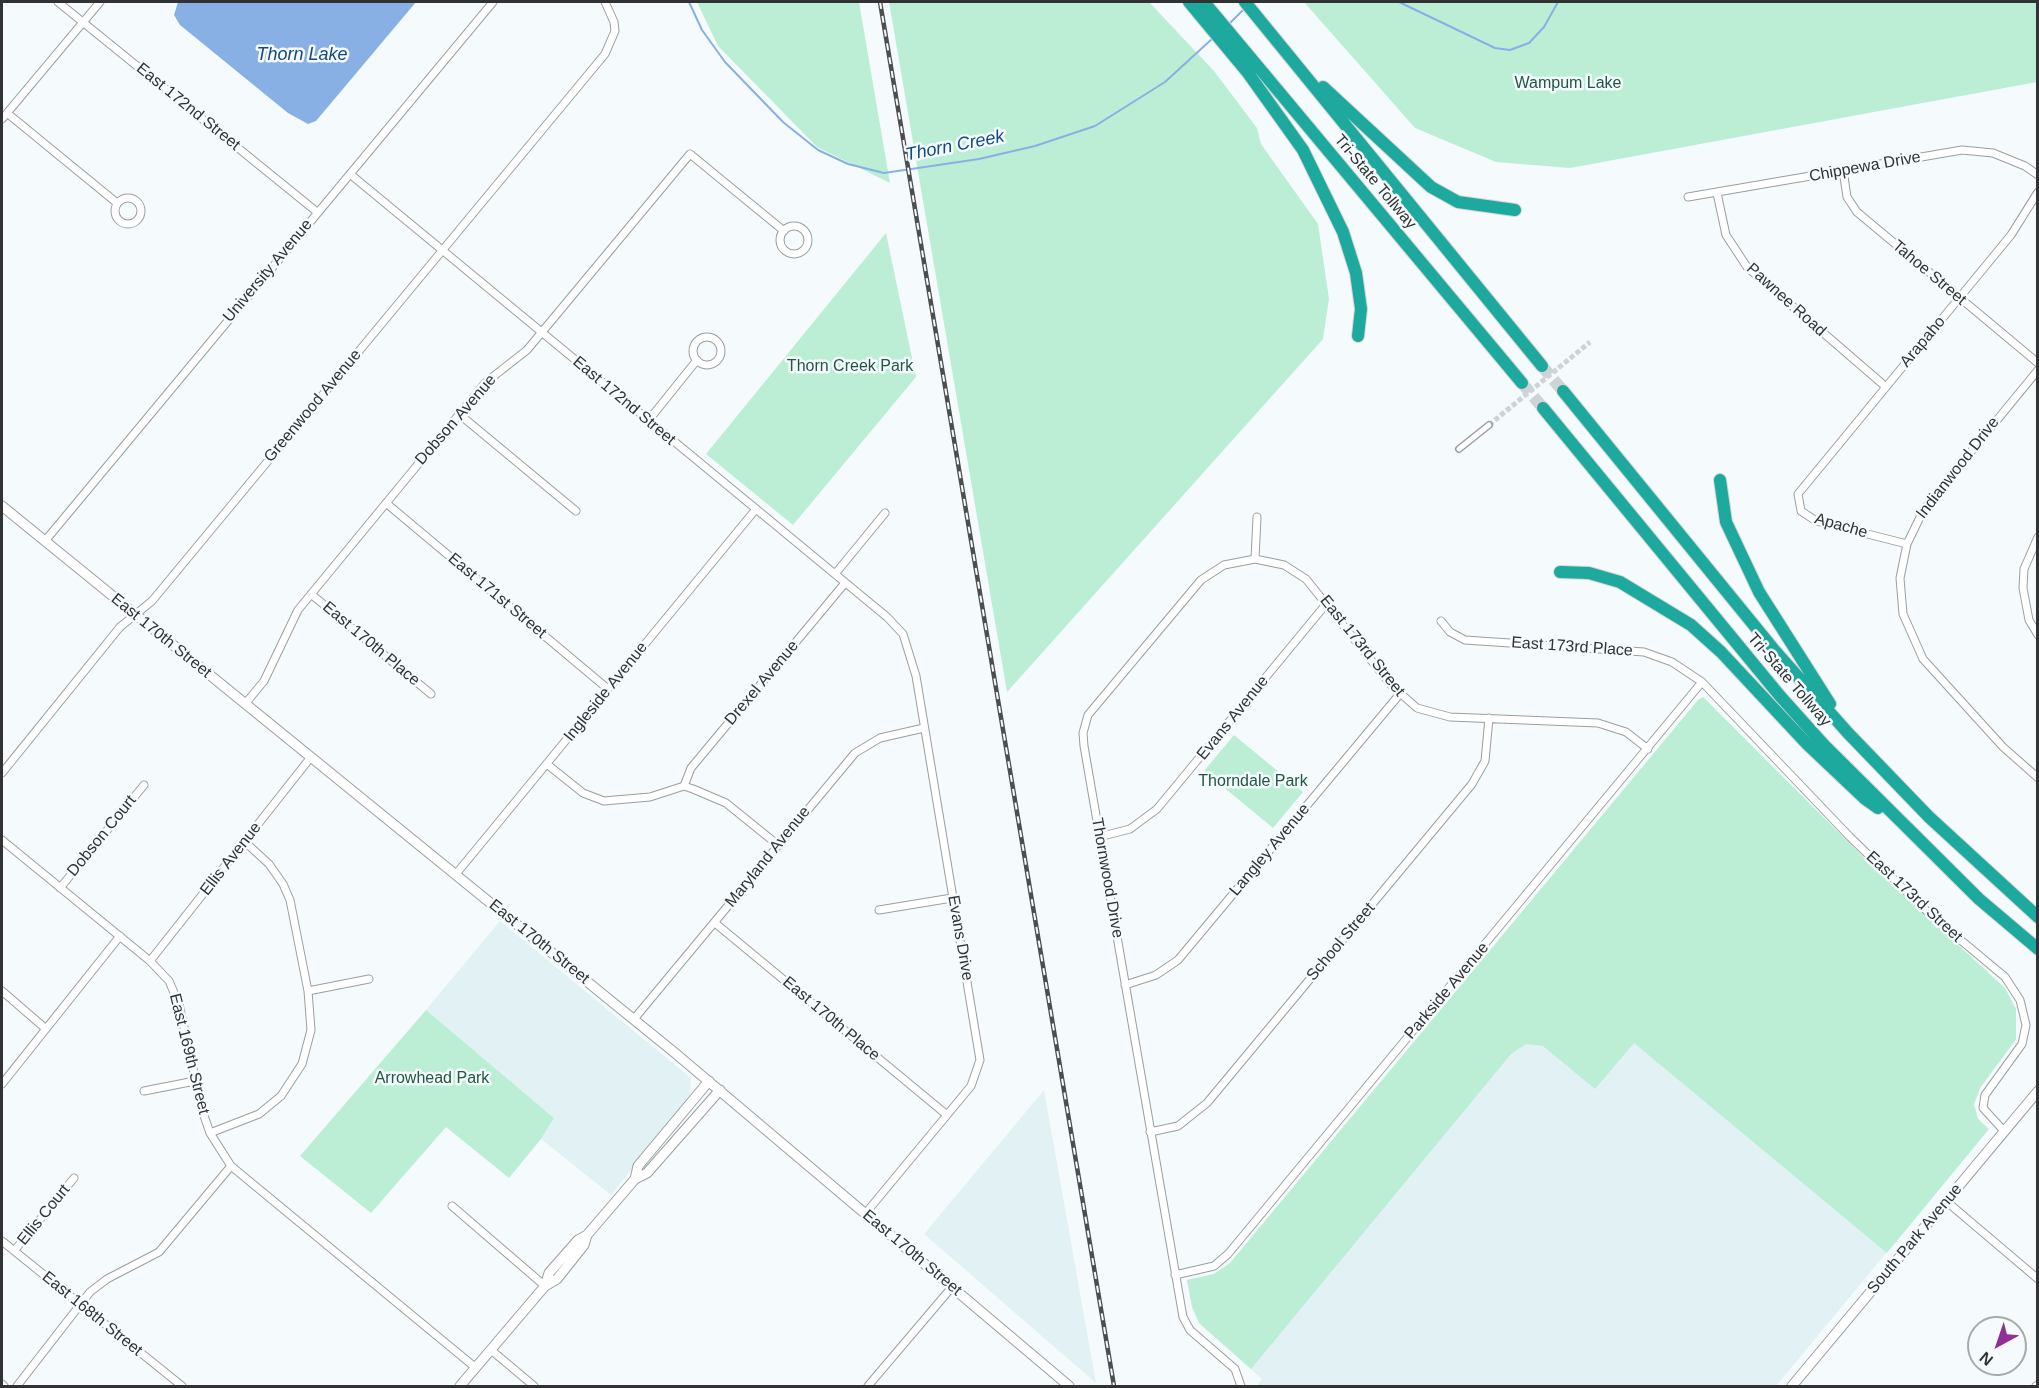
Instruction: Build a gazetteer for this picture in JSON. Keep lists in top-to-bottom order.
{
  "streets": {
    "highway": ["Tri-State Tollway"],
    "street": [
      "East 172nd Street",
      "Chippewa Drive",
      "University Avenue",
      "Tahoe Street",
      "Pawnee Road",
      "Arapaho",
      "Greenwood Avenue",
      "Dobson Avenue",
      "Indianwood Drive",
      "Apache",
      "East 171st Street",
      "East 170th Street",
      "East 170th Place",
      "East 173rd Street",
      "East 173rd Place",
      "Drexel Avenue",
      "Ingleside Avenue",
      "Evans Avenue",
      "Dobson Court",
      "Langley Avenue",
      "Maryland Avenue",
      "Ellis Avenue",
      "Thornwood Drive",
      "Evans Drive",
      "School Street",
      "Parkside Avenue",
      "East 169th Street",
      "Ellis Court",
      "South Park Avenue",
      "East 168th Street"
    ]
  },
  "crossings": [
    ["East 172nd Street", "University Avenue"],
    ["East 172nd Street", "Greenwood Avenue"],
    ["East 172nd Street", "Dobson Avenue"],
    ["East 172nd Street", "Drexel Avenue"],
    ["East 172nd Street", "Ingleside Avenue"],
    ["East 172nd Street", "Evans Drive"],
    ["Chippewa Drive", "Tahoe Street"],
    ["Chippewa Drive", "Pawnee Road"],
    ["University Avenue", "East 170th Street"],
    ["Tahoe Street", "Arapaho"],
    ["Pawnee Road", "Arapaho"],
    ["Arapaho", "Apache"],
    ["Greenwood Avenue", "East 170th Street"],
    ["Dobson Avenue", "East 171st Street"],
    ["Dobson Avenue", "East 170th Street"],
    ["Dobson Avenue", "East 170th Place"],
    ["Indianwood Drive", "Apache"],
    ["East 171st Street", "Ingleside Avenue"],
    ["East 170th Street", "Ingleside Avenue"],
    ["East 170th Street", "Maryland Avenue"],
    ["East 170th Street", "Ellis Avenue"],
    ["East 170th Street", "Evans Drive"],
    ["East 170th Place", "Maryland Avenue"],
    ["East 170th Place", "Evans Drive"],
    ["East 173rd Street", "East 173rd Place"],
    ["East 173rd Street", "Evans Avenue"],
    ["East 173rd Street", "Langley Avenue"],
    ["East 173rd Street", "Thornwood Drive"],
    ["East 173rd Street", "School Street"],
    ["East 173rd Street", "Parkside Avenue"],
    ["East 173rd Street", "South Park Avenue"],
    ["East 173rd Place", "Parkside Avenue"],
    ["Evans Avenue", "Thornwood Drive"],
    ["Dobson Court", "East 169th Street"],
    ["Langley Avenue", "Thornwood Drive"],
    ["Maryland Avenue", "Evans Drive"],
    ["Ellis Avenue", "East 169th Street"],
    ["Thornwood Drive", "School Street"],
    ["Thornwood Drive", "Parkside Avenue"],
    ["Ellis Court", "East 168th Street"]
  ],
  "water": ["Thorn Lake", "Thorn Creek"],
  "parks": [
    "Wampum Lake",
    "Thorn Creek Park",
    "Thorndale Park",
    "Arrowhead Park"
  ],
  "north": "bottom left"
}
